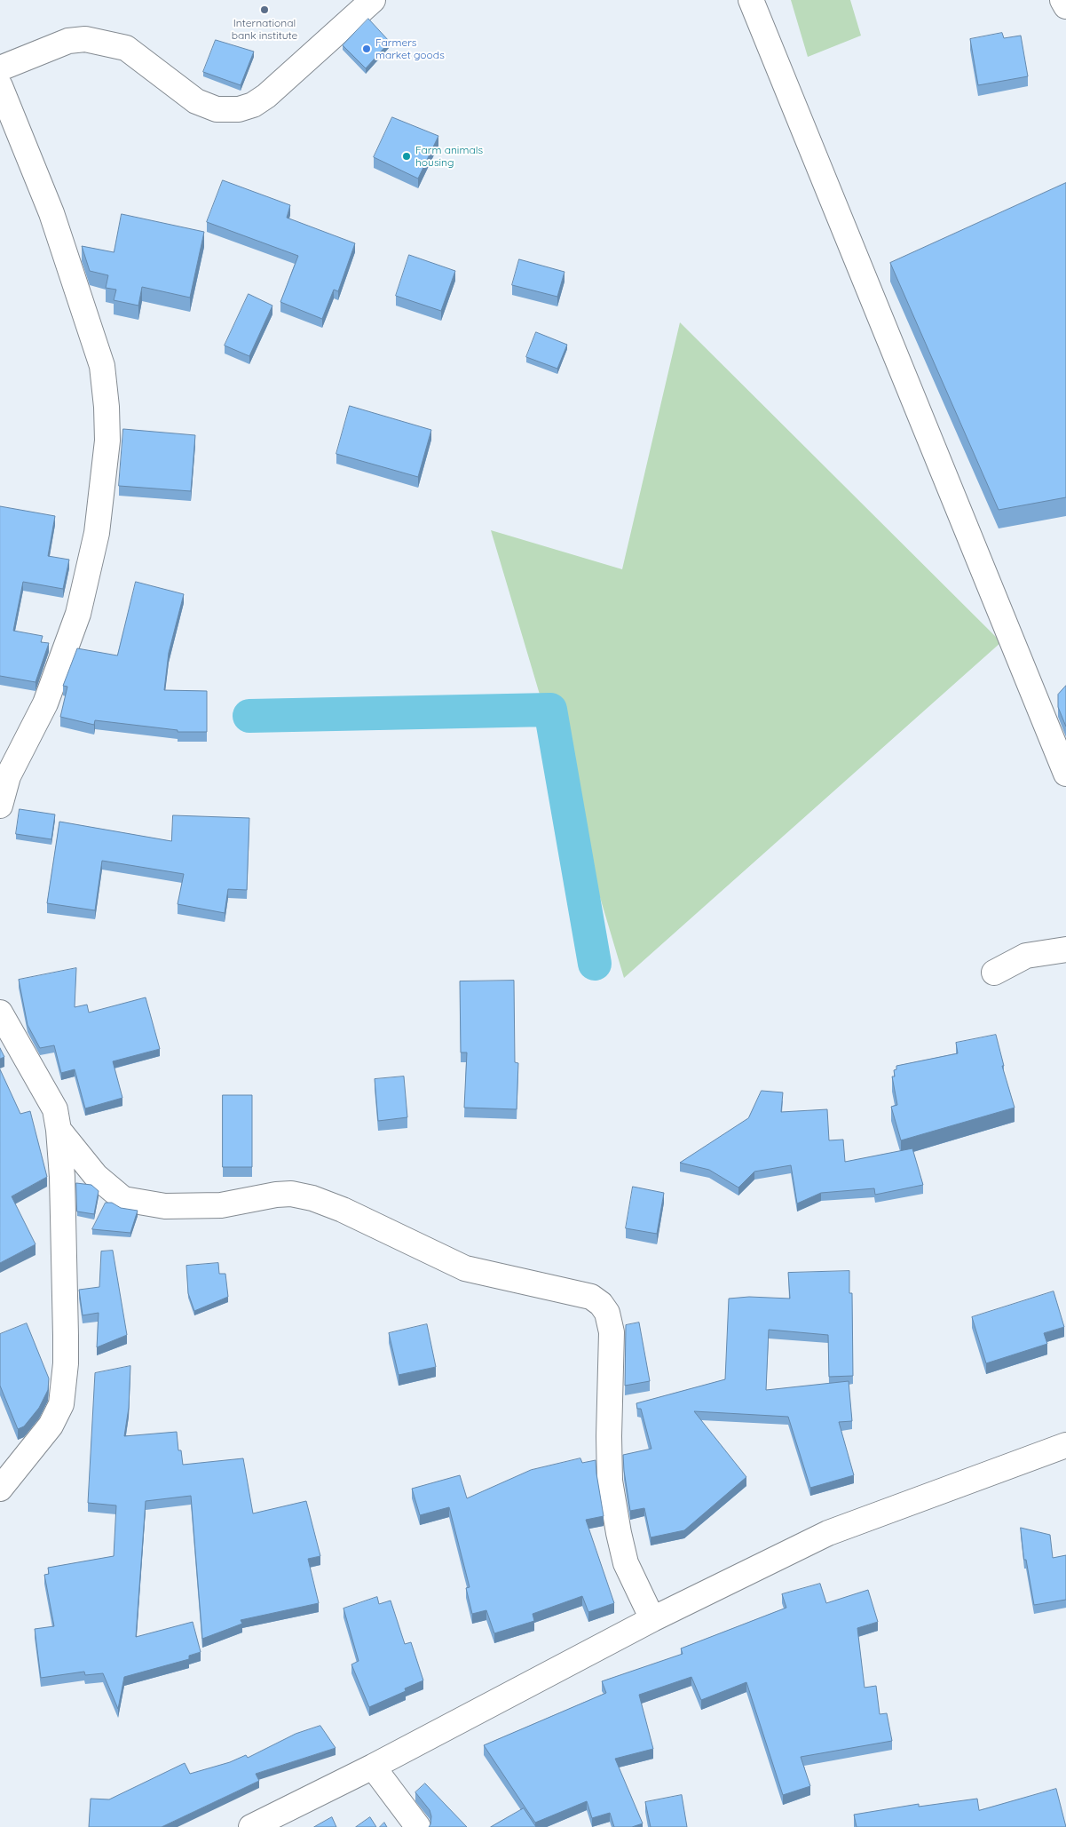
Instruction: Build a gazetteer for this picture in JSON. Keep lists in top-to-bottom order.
{
  "places": ["International bank institute", "Farmers market goods", "Farm animals housing"]
}
